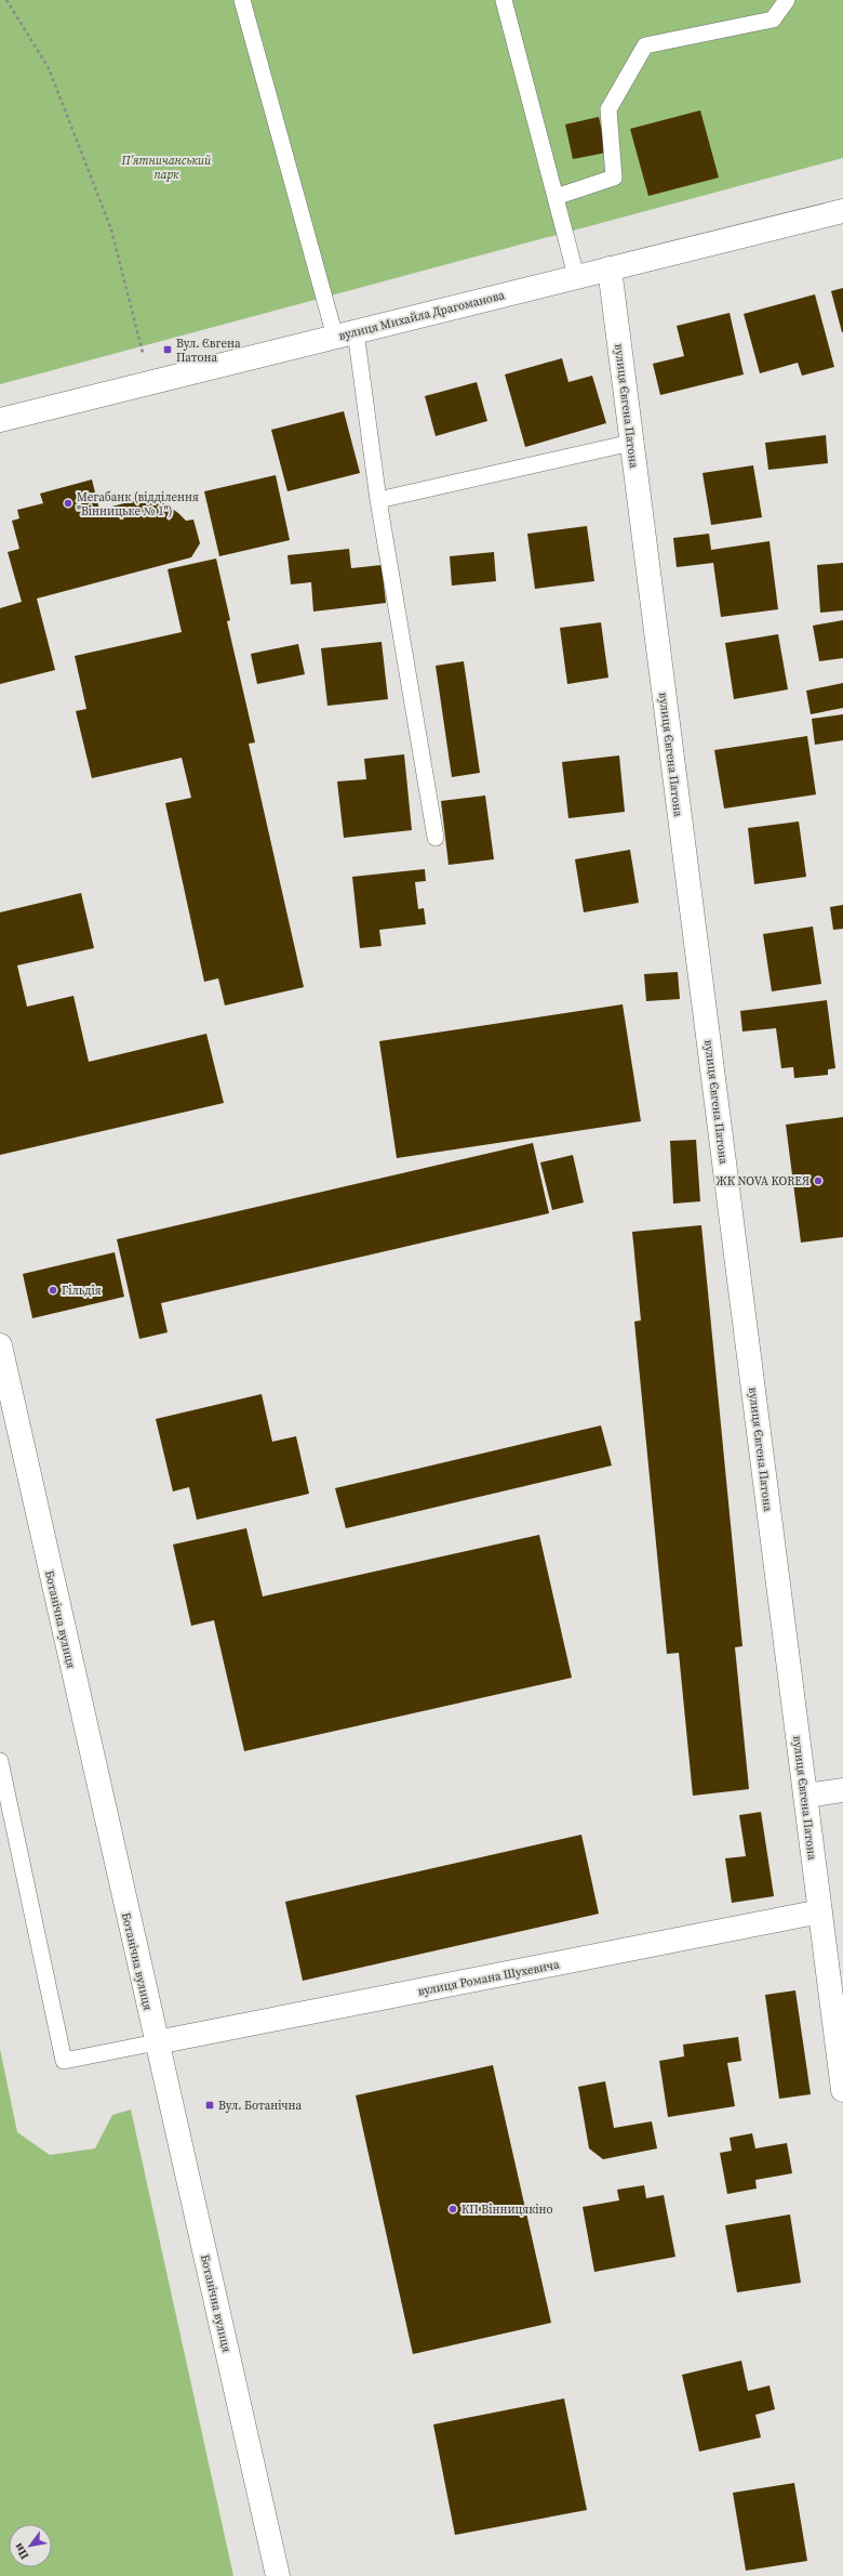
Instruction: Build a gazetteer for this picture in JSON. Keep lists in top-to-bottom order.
{
  "streets": {
    "street": [
      "вулиця Михайла Драгоманова",
      "вулиця Євгена Патона",
      "Ботанічна вулиця",
      "вулиця Романа Шухевича"
    ]
  },
  "crossings": [
    ["вулиця Михайла Драгоманова", "вулиця Євгена Патона"],
    ["вулиця Євгена Патона", "вулиця Романа Шухевича"],
    ["Ботанічна вулиця", "вулиця Романа Шухевича"]
  ],
  "parks": ["П'ятничанський парк"],
  "places": {
    "transit": ["Вул. Євгена Патона", "Вул. Ботанічна"],
    "other": [
      "Мегабанк (відділення \"Вінницьке № 1\")",
      "ЖК NOVA KOREЯ",
      "Гільдія",
      "КП Вінницякіно"
    ]
  },
  "north": "bottom left"
}
